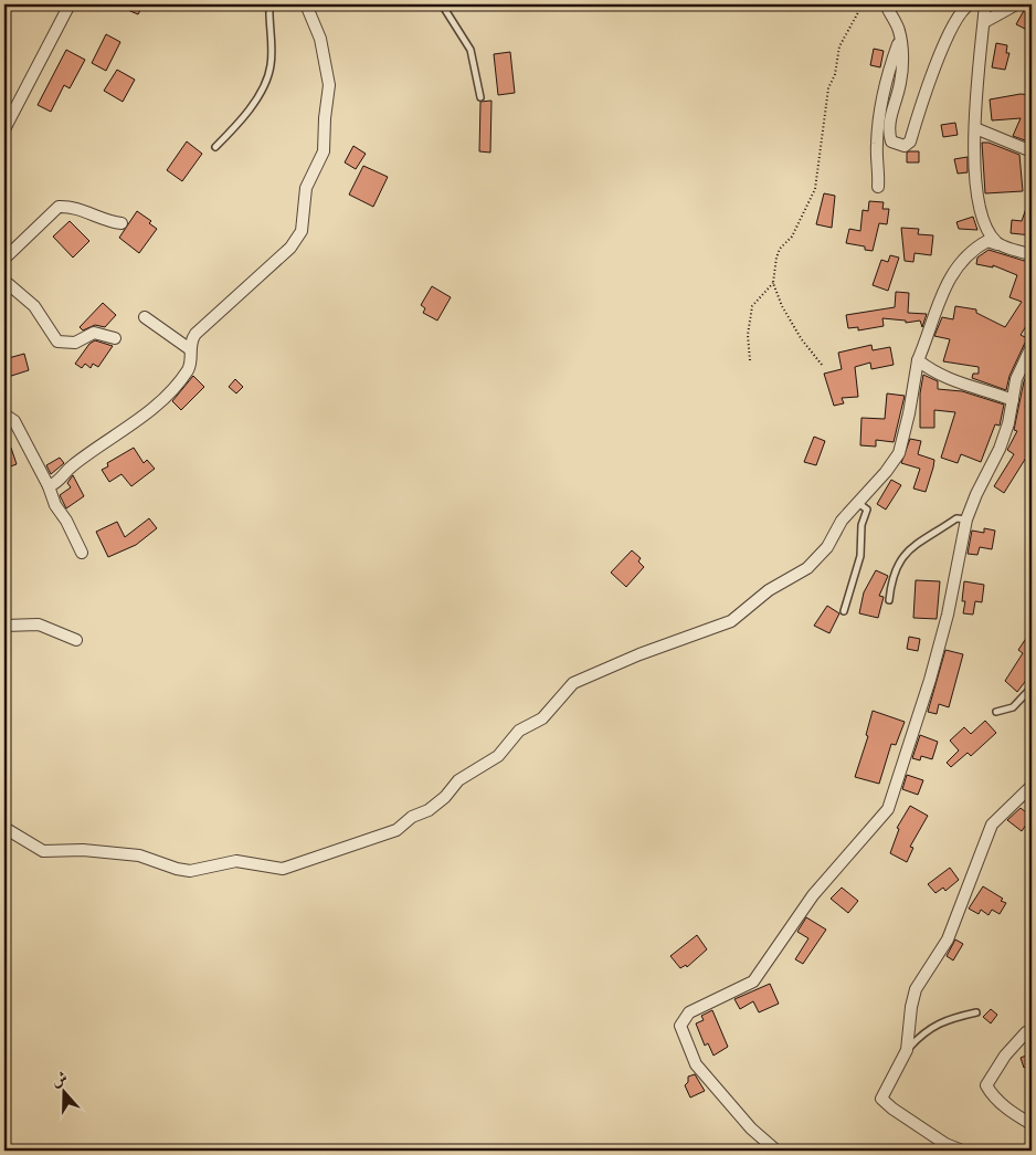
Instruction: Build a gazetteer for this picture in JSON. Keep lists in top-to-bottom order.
{
  "north": "top"
}
